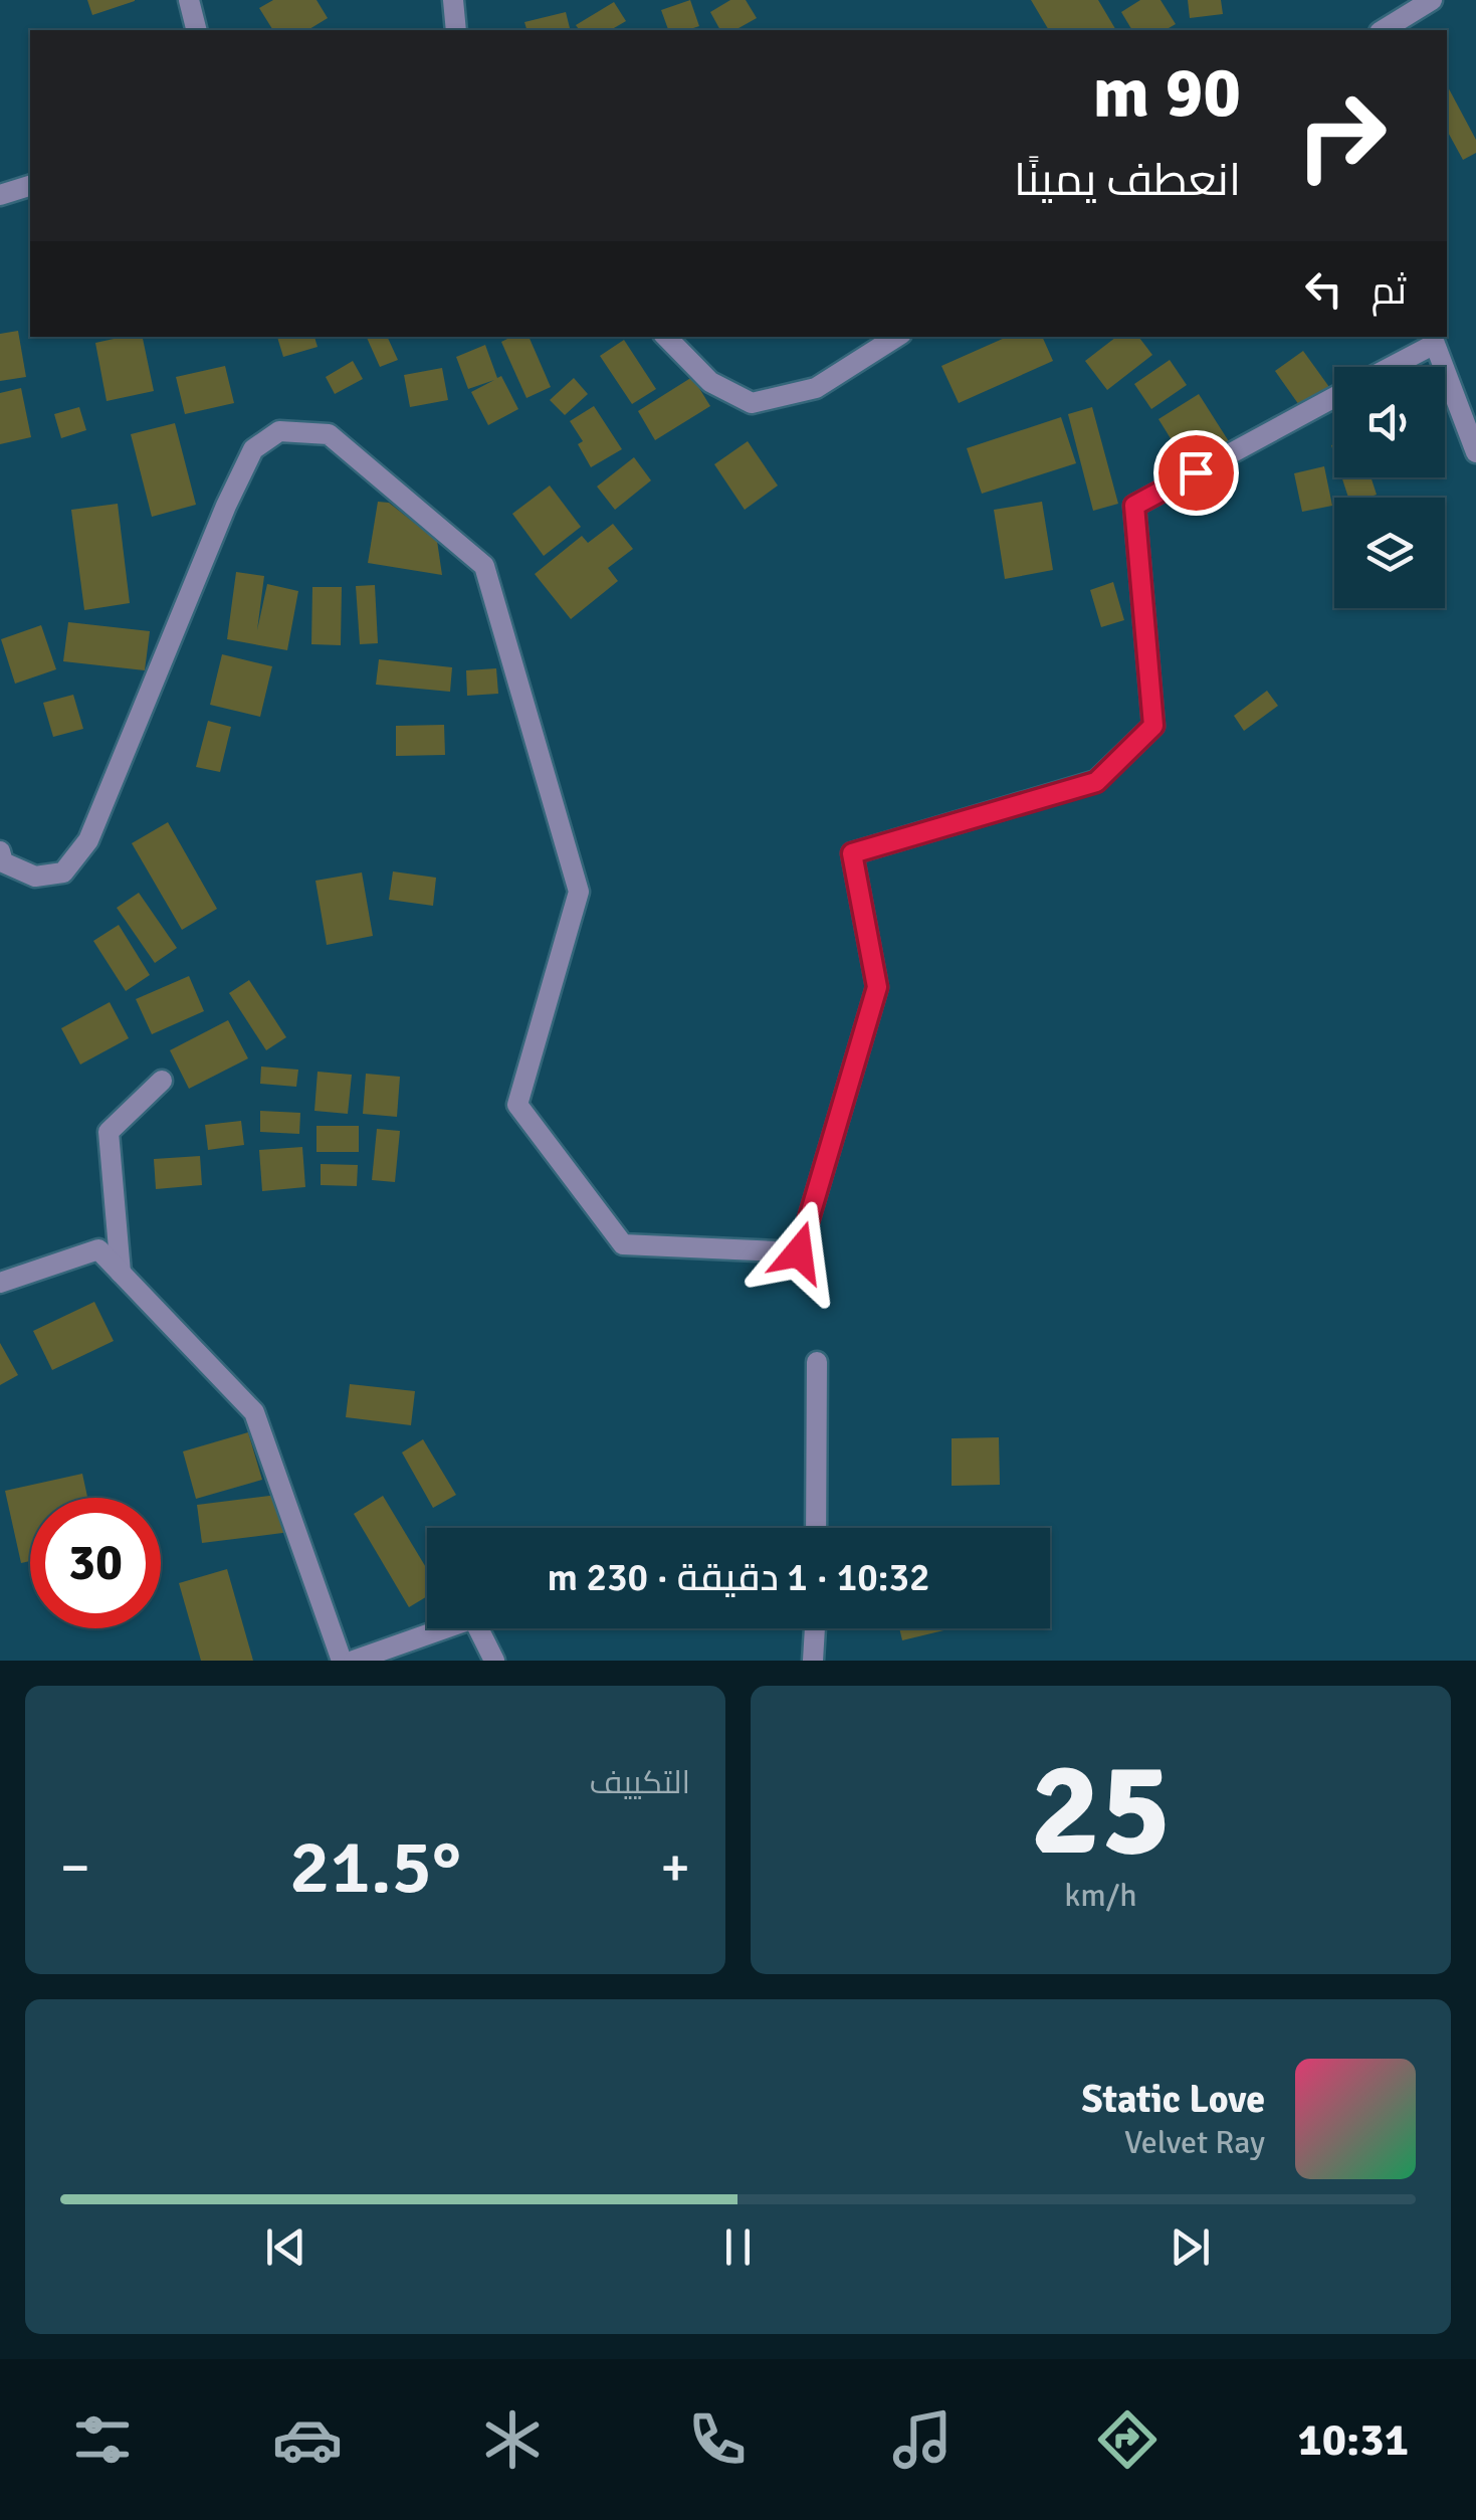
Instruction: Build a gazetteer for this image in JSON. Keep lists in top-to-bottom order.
{
  "page": {
    "turn": ["90 m", "انعطف يمينًا"],
    "then": "ثم",
    "limit": "30",
    "trip": "10:32 · 1 دقيقة · 230 m",
    "tile": [
      ["25", "km/h"],
      "التكييف"
    ],
    "heat": ["−", "21.5°", "+"],
    "song": ["Static Love", "Velvet Ray"],
    "tabs": "10:31"
  }
}
